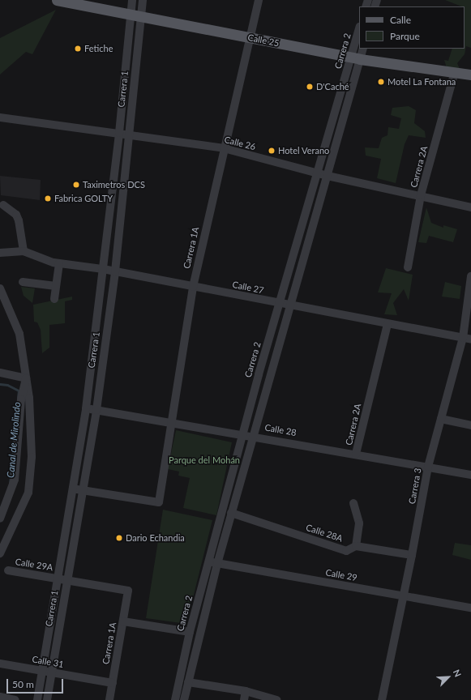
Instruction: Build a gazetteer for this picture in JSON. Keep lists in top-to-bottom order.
{
  "streets": {
    "main road": ["Calle 25"],
    "street": [
      "Carrera 2",
      "Carrera 1",
      "Calle 26",
      "Carrera 2A",
      "Carrera 1A",
      "Calle 27",
      "Calle 28",
      "Carrera 3",
      "Calle 28A",
      "Calle 29A",
      "Calle 29",
      "Calle 31"
    ]
  },
  "crossings": [
    ["Calle 25", "Carrera 2"],
    ["Calle 25", "Carrera 1"],
    ["Calle 25", "Carrera 2A"],
    ["Calle 25", "Carrera 1A"],
    ["Carrera 2", "Calle 26"],
    ["Carrera 2", "Calle 27"],
    ["Carrera 2", "Calle 28"],
    ["Carrera 2", "Calle 28A"],
    ["Carrera 2", "Calle 29"],
    ["Carrera 1", "Calle 26"],
    ["Carrera 1", "Carrera 1A"],
    ["Carrera 1", "Calle 27"],
    ["Carrera 1", "Calle 28"],
    ["Carrera 1", "Calle 29A"],
    ["Carrera 1", "Calle 31"],
    ["Calle 26", "Carrera 2A"],
    ["Calle 26", "Carrera 1A"],
    ["Carrera 2A", "Calle 27"],
    ["Carrera 2A", "Calle 28"],
    ["Carrera 1A", "Calle 27"],
    ["Carrera 1A", "Calle 28"],
    ["Carrera 1A", "Calle 31"],
    ["Calle 27", "Carrera 3"],
    ["Calle 28", "Carrera 3"],
    ["Carrera 3", "Calle 28A"],
    ["Carrera 3", "Calle 29"]
  ],
  "water": ["Canal de Mirolindo"],
  "parks": ["Parque del Mohán"],
  "places": [
    "Fetiche",
    "Motel La Fontana",
    "D'Caché",
    "Hotel Verano",
    "Taximetros DCS",
    "Fabrica GOLTY",
    "Dario Echandia"
  ],
  "legend": ["Calle", "Parque"],
  "scale_bar": "50 m",
  "north": "top right"
}
